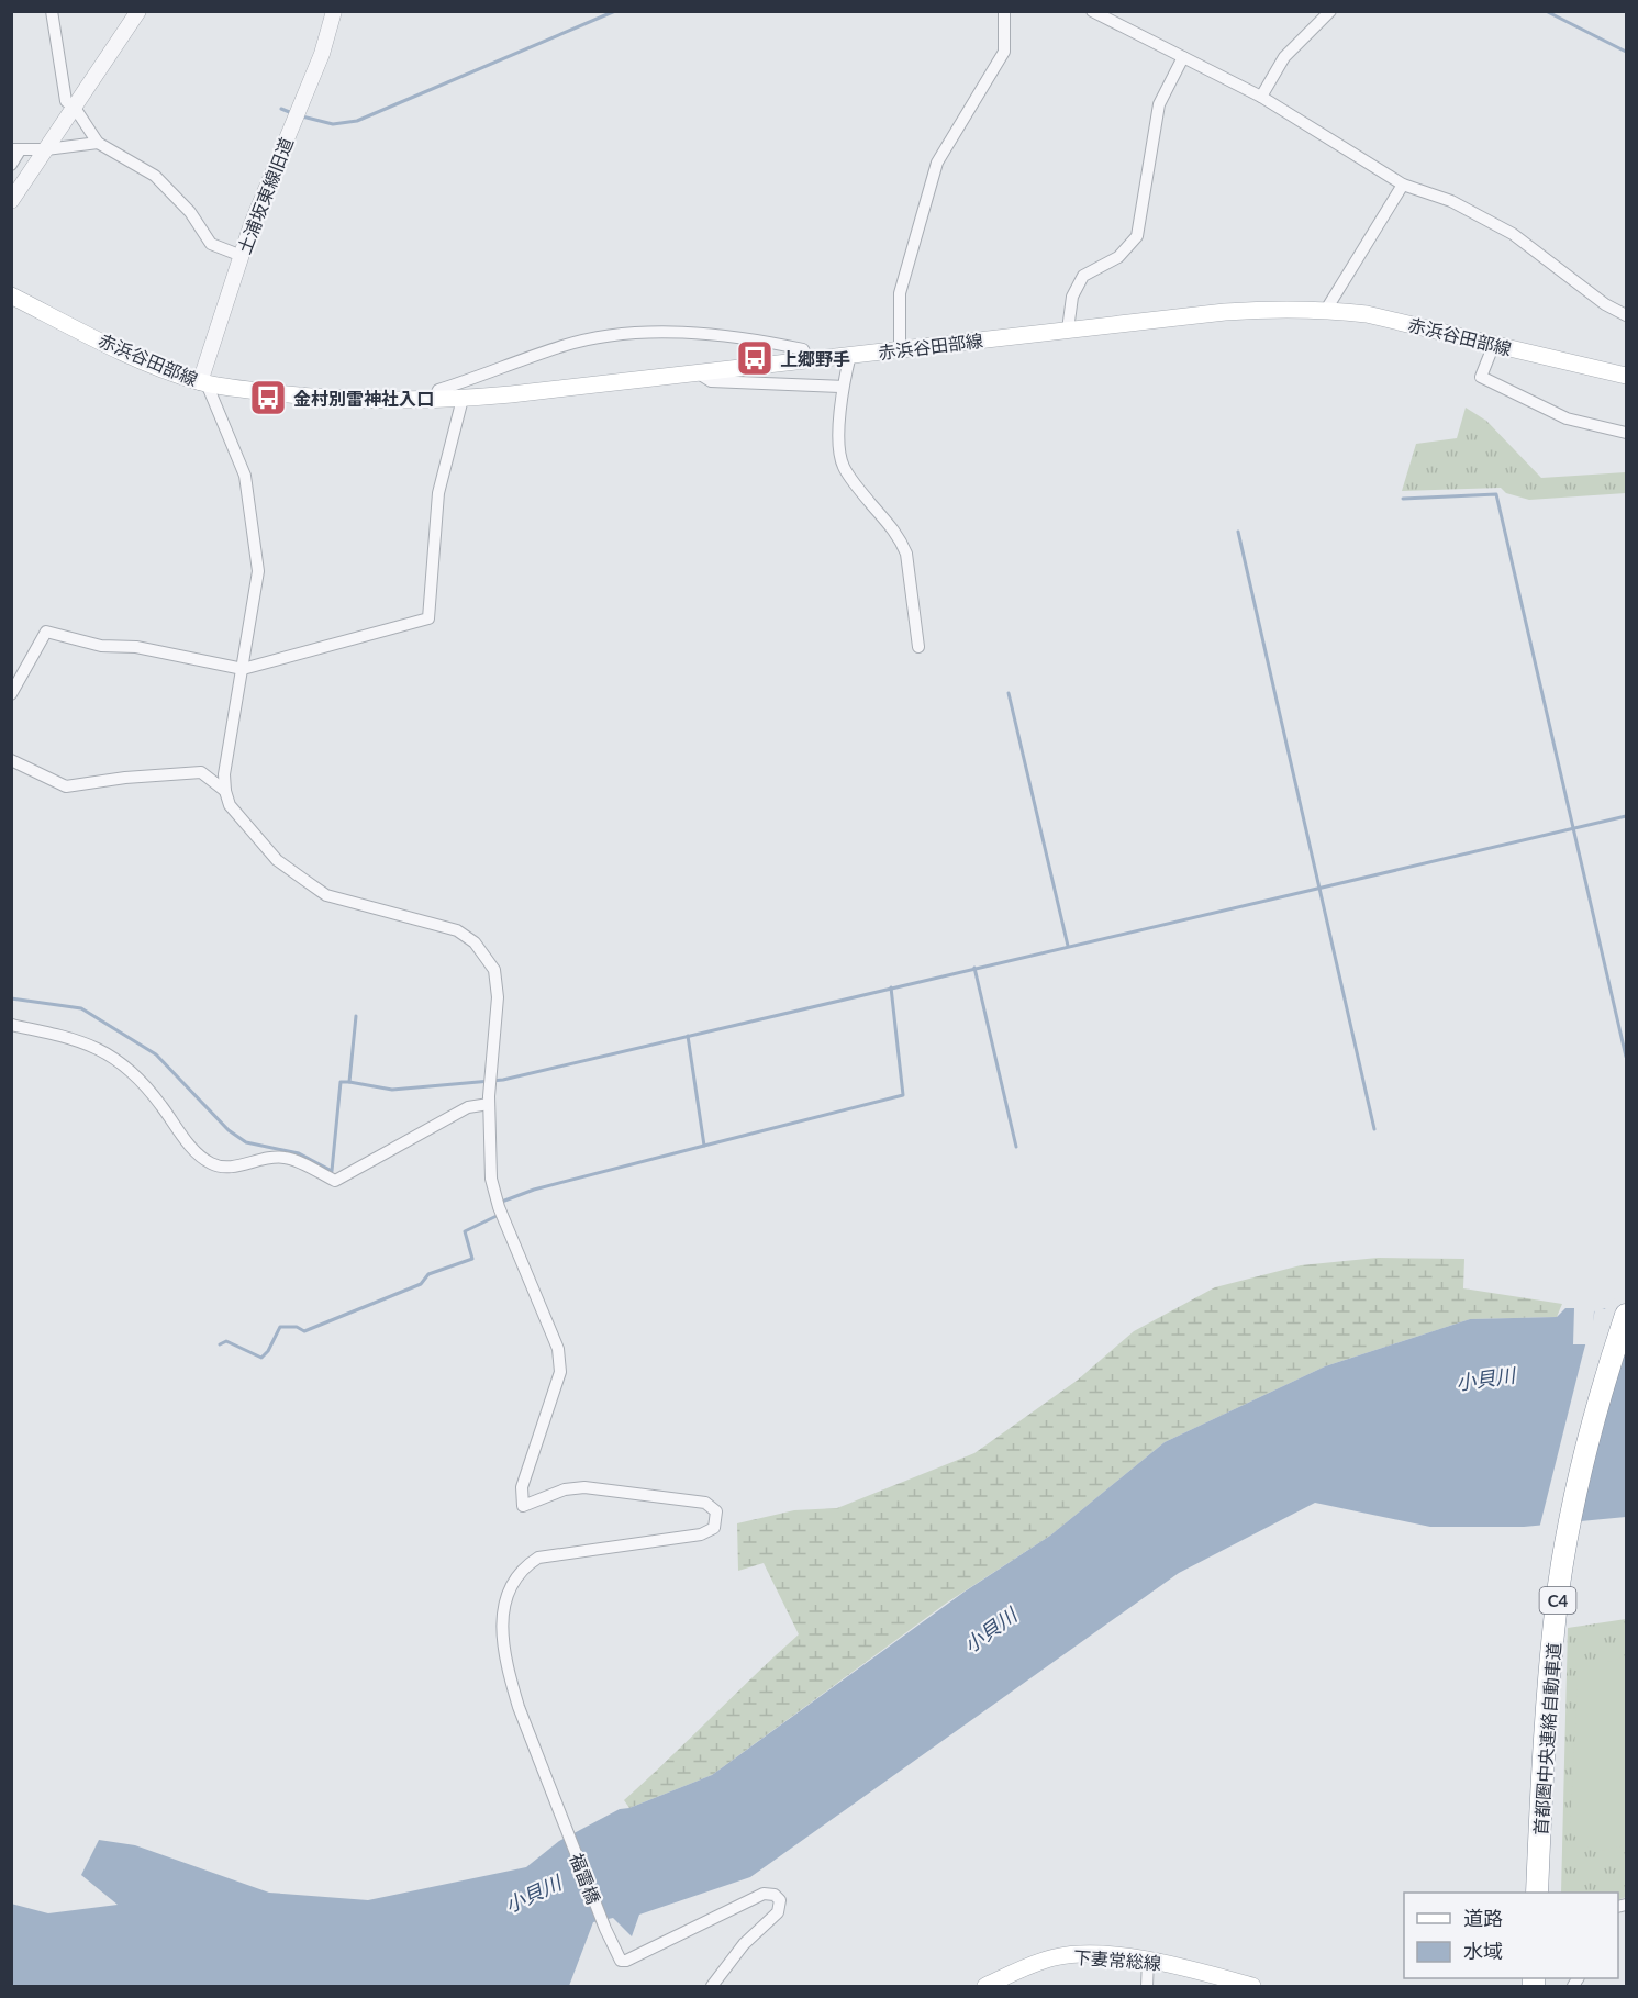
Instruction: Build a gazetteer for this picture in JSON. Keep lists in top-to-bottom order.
{
  "streets": {
    "highway": ["C4", "首都圏中央連絡自動車道"],
    "main road": ["赤浜谷田部線", "下妻常総線"],
    "street": ["土浦坂東線旧道", "福雷橋"]
  },
  "crossings": [
    ["土浦坂東線旧道", "赤浜谷田部線"]
  ],
  "water": ["小貝川"],
  "places": {
    "bus stop": ["上郷野手", "金村別雷神社入口"]
  },
  "legend": ["道路", "水域"]
}
